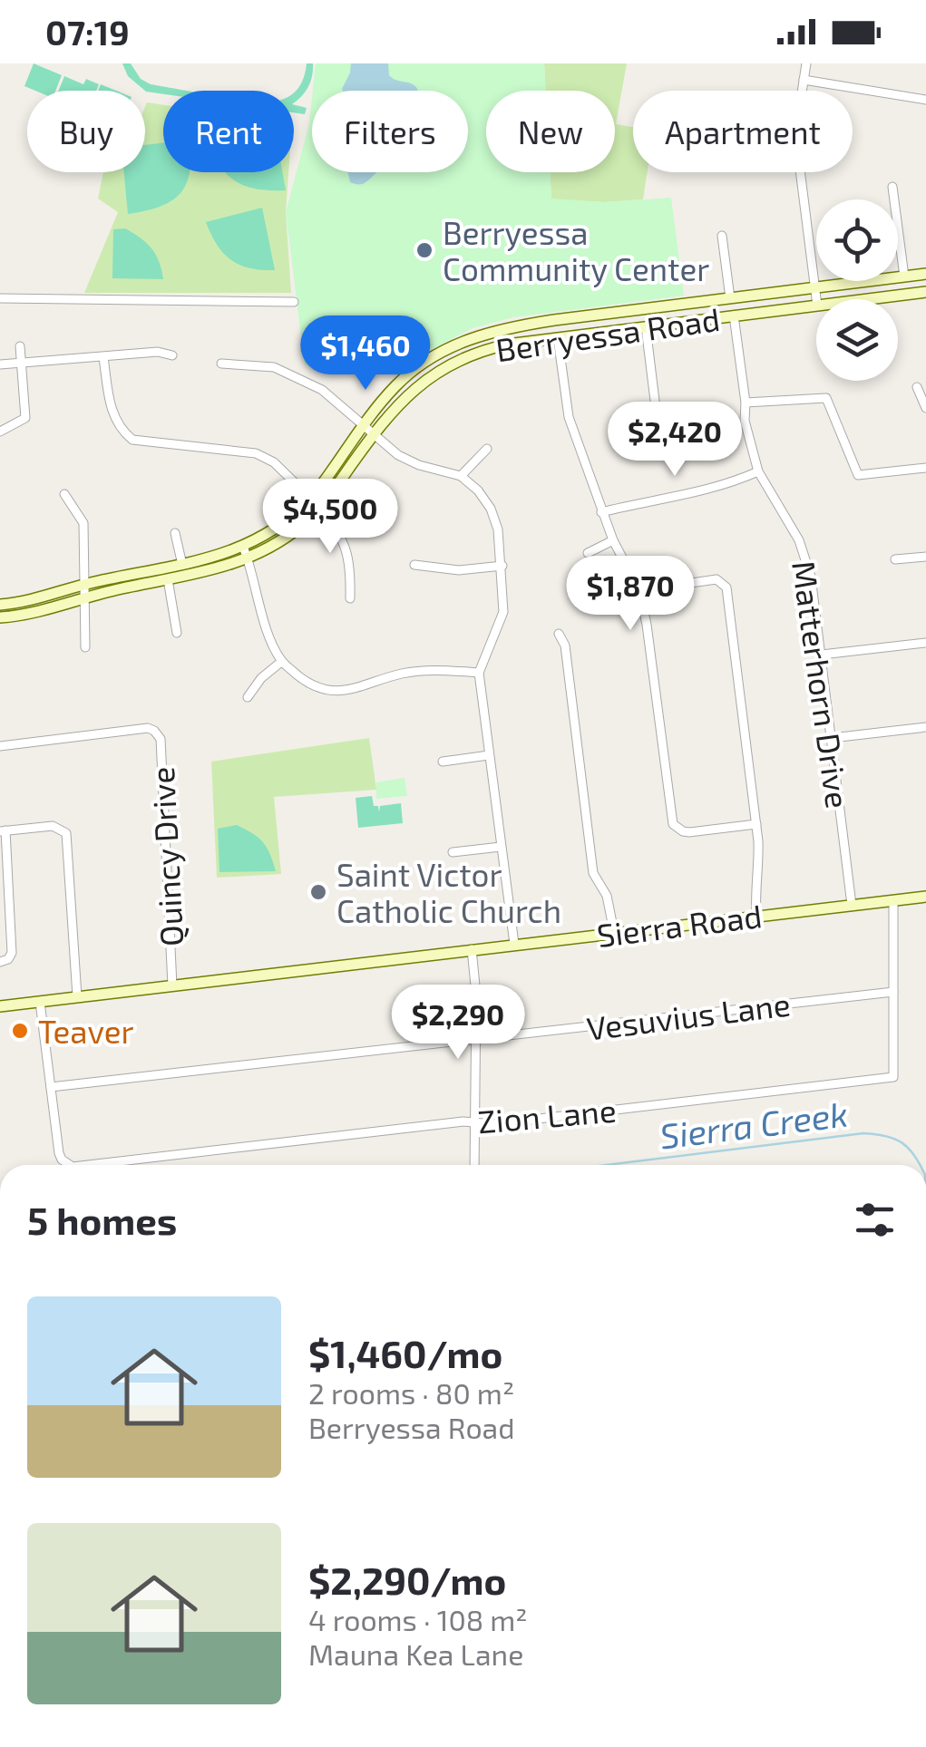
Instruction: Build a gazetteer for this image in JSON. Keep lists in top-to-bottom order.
{
  "streets": {
    "main road": ["Berryessa Road", "Sierra Road"],
    "street": [
      "Matterhorn Drive",
      "Quincy Drive",
      "Vesuvius Lane",
      "Zion Lane"
    ]
  },
  "crossings": [
    ["Berryessa Road", "Matterhorn Drive"],
    ["Matterhorn Drive", "Sierra Road"],
    ["Quincy Drive", "Sierra Road"],
    ["Sierra Road", "Zion Lane"],
    ["Vesuvius Lane", "Zion Lane"]
  ],
  "water": ["Sierra Creek"],
  "places": ["Berryessa Community Center", "Saint Victor Catholic Church", "Teaver"],
  "page": {
    "status": "07:19",
    "chip": [
      "Buy",
      "Rent",
      "Filters",
      "New",
      "Apartment"
    ],
    "price": [
      "$1,460",
      "$2,420",
      "$4,500",
      "$1,870",
      "$2,290"
    ],
    "heading": "5 homes",
    "list": [
      {
        "name": "$1,460/mo",
        "note": "2 rooms · 80 m² · Berryessa Road"
      },
      {
        "name": "$2,290/mo",
        "note": "4 rooms · 108 m² · Mauna Kea Lane"
      }
    ]
  }
}
